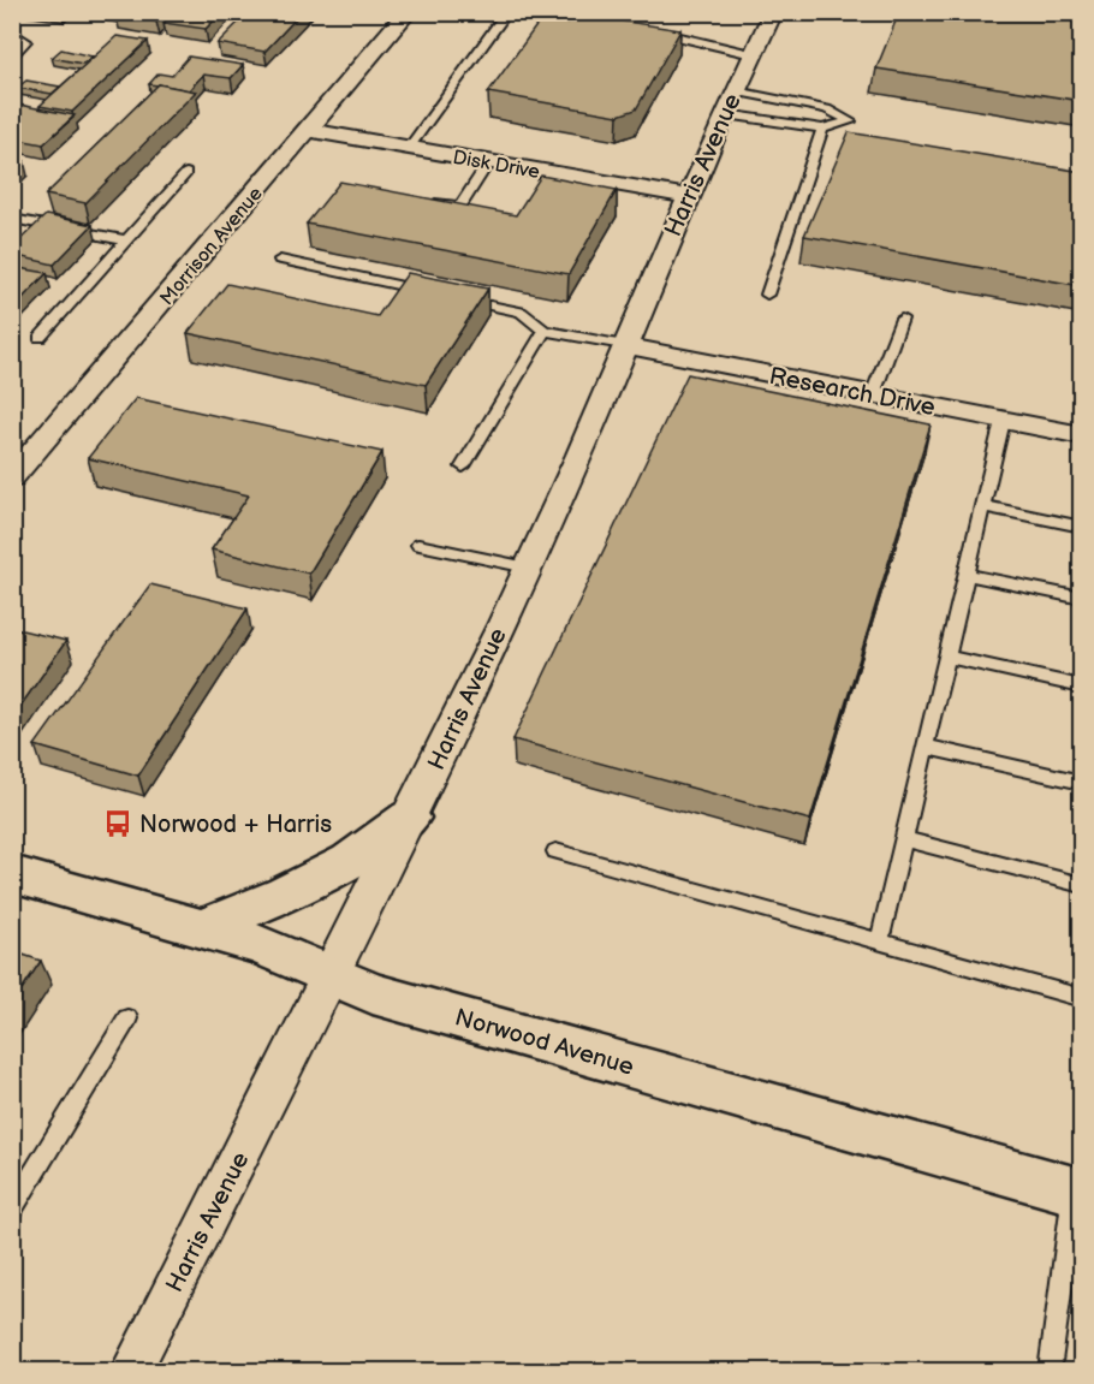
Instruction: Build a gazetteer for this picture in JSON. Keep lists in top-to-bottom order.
{
  "streets": {
    "main road": ["Norwood Avenue"],
    "street": [
      "Disk Drive",
      "Harris Avenue",
      "Morrison Avenue",
      "Research Drive"
    ]
  },
  "crossings": [
    ["Disk Drive", "Harris Avenue"],
    ["Disk Drive", "Morrison Avenue"],
    ["Harris Avenue", "Research Drive"],
    ["Harris Avenue", "Norwood Avenue"]
  ],
  "places": {
    "bus stop": ["Norwood + Harris"]
  }
}
